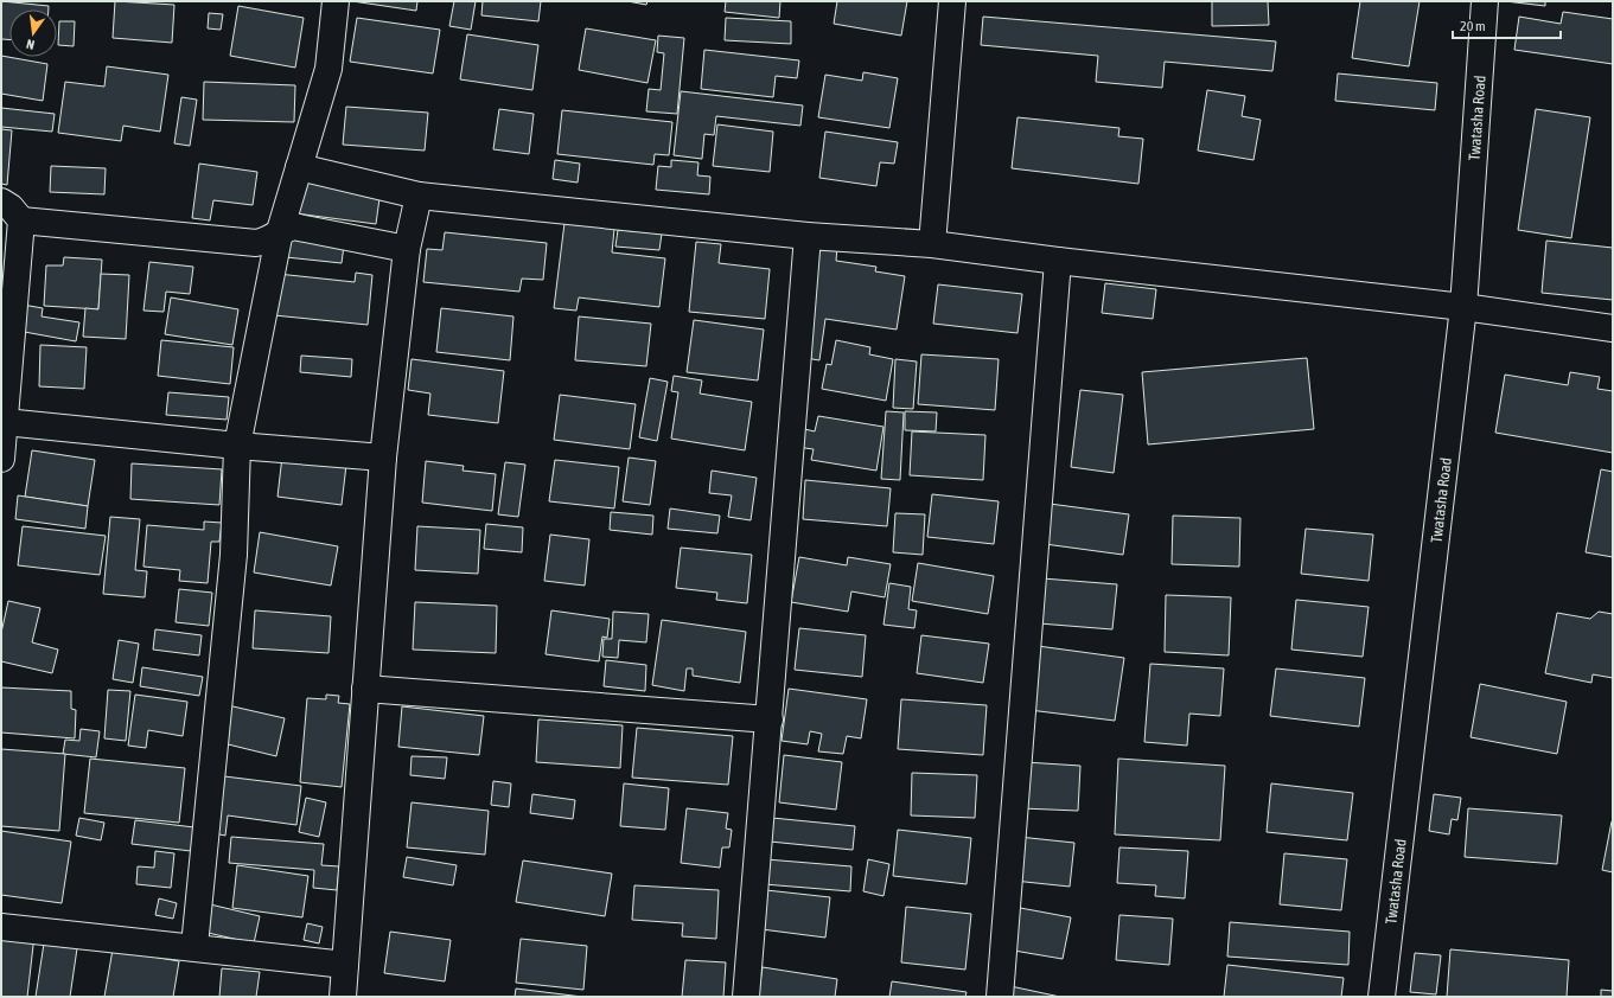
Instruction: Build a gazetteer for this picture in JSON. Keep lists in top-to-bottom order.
{
  "streets": {
    "street": ["Twatasha Road"]
  },
  "scale_bar": "20 m",
  "north": "bottom"
}
